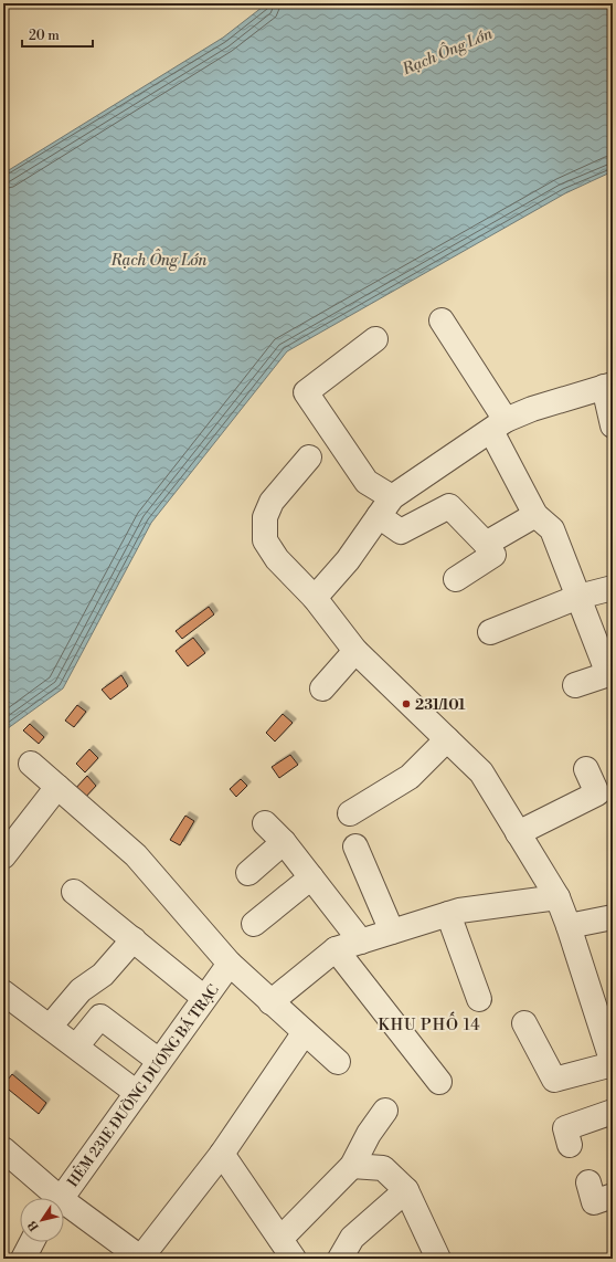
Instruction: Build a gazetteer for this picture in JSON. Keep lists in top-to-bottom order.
{
  "streets": {
    "street": ["HẺM 231E ĐƯỜNG DƯƠNG BÁ TRẠC"]
  },
  "districts": ["KHU PHỐ 14"],
  "water": ["Rạch Ông Lớn"],
  "places": ["231/101"],
  "scale_bar": "20 m",
  "north": "bottom left"
}
